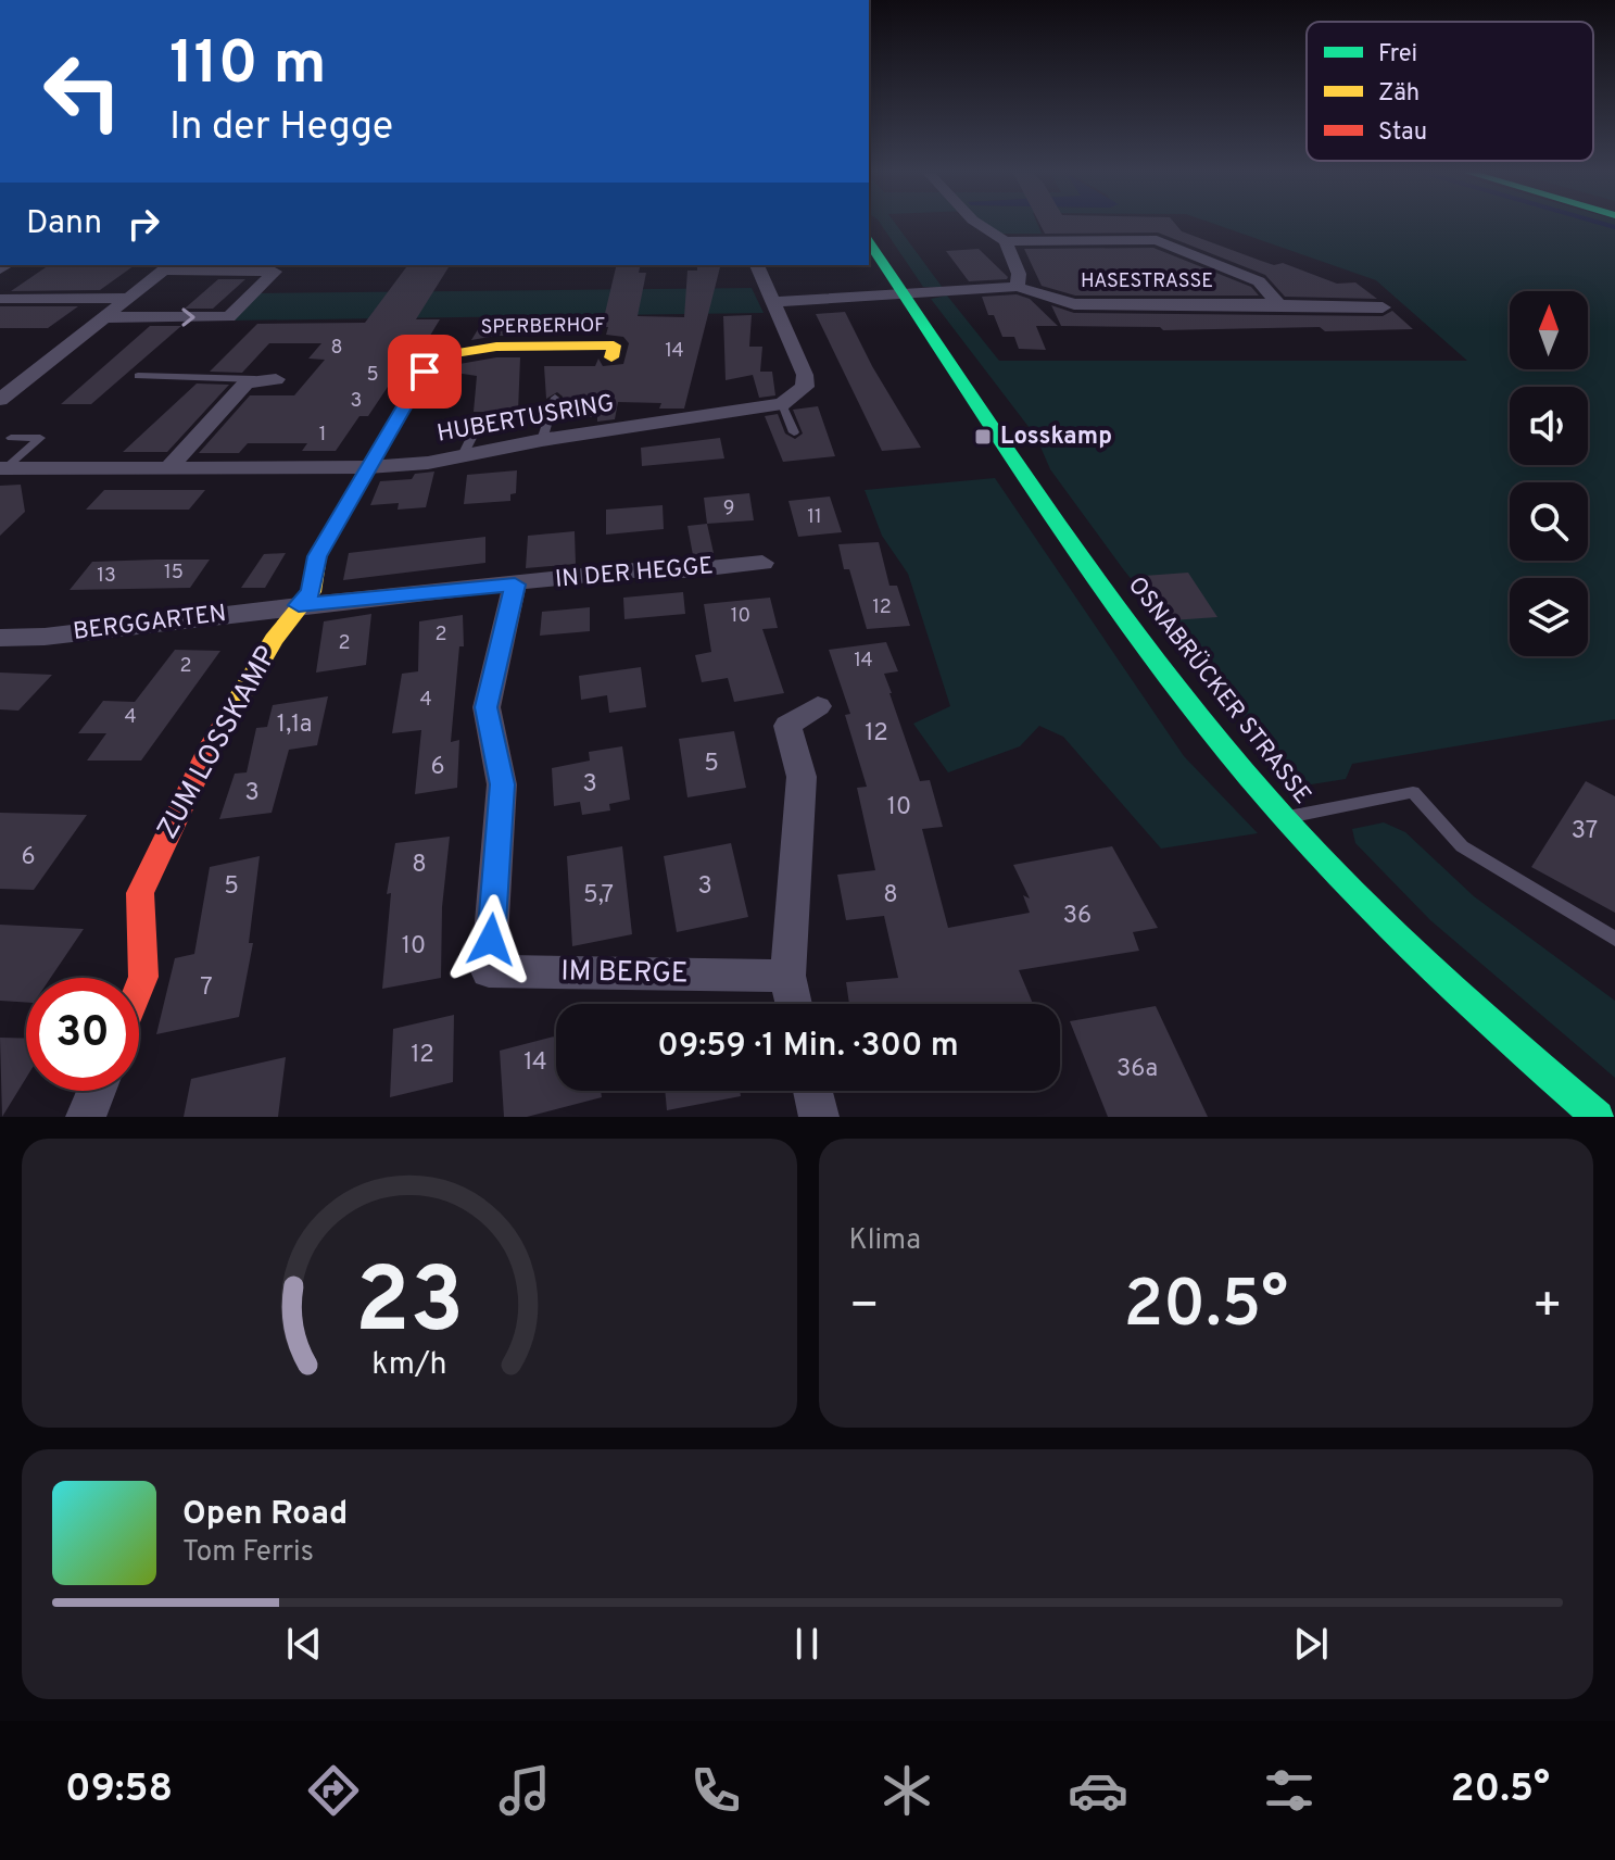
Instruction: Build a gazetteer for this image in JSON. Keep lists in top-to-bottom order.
{
  "streets": {
    "main road": ["SPERBERHOF", "OSNABRÜCKER STRASSE", "ZUM LOSSKAMP"],
    "street": [
      "HASESTRASSE",
      "HUBERTUSRING",
      "IN DER HEGGE",
      "BERGGARTEN",
      "IM BERGE"
    ]
  },
  "crossings": [
    ["SPERBERHOF", "HUBERTUSRING"],
    ["SPERBERHOF", "ZUM LOSSKAMP"],
    ["HUBERTUSRING", "ZUM LOSSKAMP"],
    ["IN DER HEGGE", "BERGGARTEN"],
    ["IN DER HEGGE", "ZUM LOSSKAMP"],
    ["IN DER HEGGE", "IM BERGE"],
    ["BERGGARTEN", "ZUM LOSSKAMP"]
  ],
  "places": {
    "transit": ["Losskamp"]
  },
  "house_numbers": [
    "8",
    "14",
    "5",
    "3",
    "1",
    "9",
    "11",
    "15",
    "13",
    "12",
    "10",
    "2",
    "2",
    "14",
    "2",
    "4",
    "4",
    "1,1a",
    "12",
    "5",
    "6",
    "3",
    "3",
    "10",
    "37",
    "6",
    "8",
    "5",
    "3",
    "5,7",
    "8",
    "36",
    "10",
    "7",
    "12",
    "14",
    "36a"
  ],
  "legend": ["Frei", "Zäh", "Stau"],
  "north": "top",
  "page": {
    "turn": ["110 m", "In der Hegge"],
    "then": "Dann",
    "limit": "30",
    "trip": "09:59 · 1 Min. · 300 m",
    "tile": "Klima",
    "heat": ["−", "20.5°", "+"],
    "song": ["Open Road", "Tom Ferris"],
    "tabs": ["09:58", "20.5°"],
    "gauge": ["23", "km/h"]
  }
}
